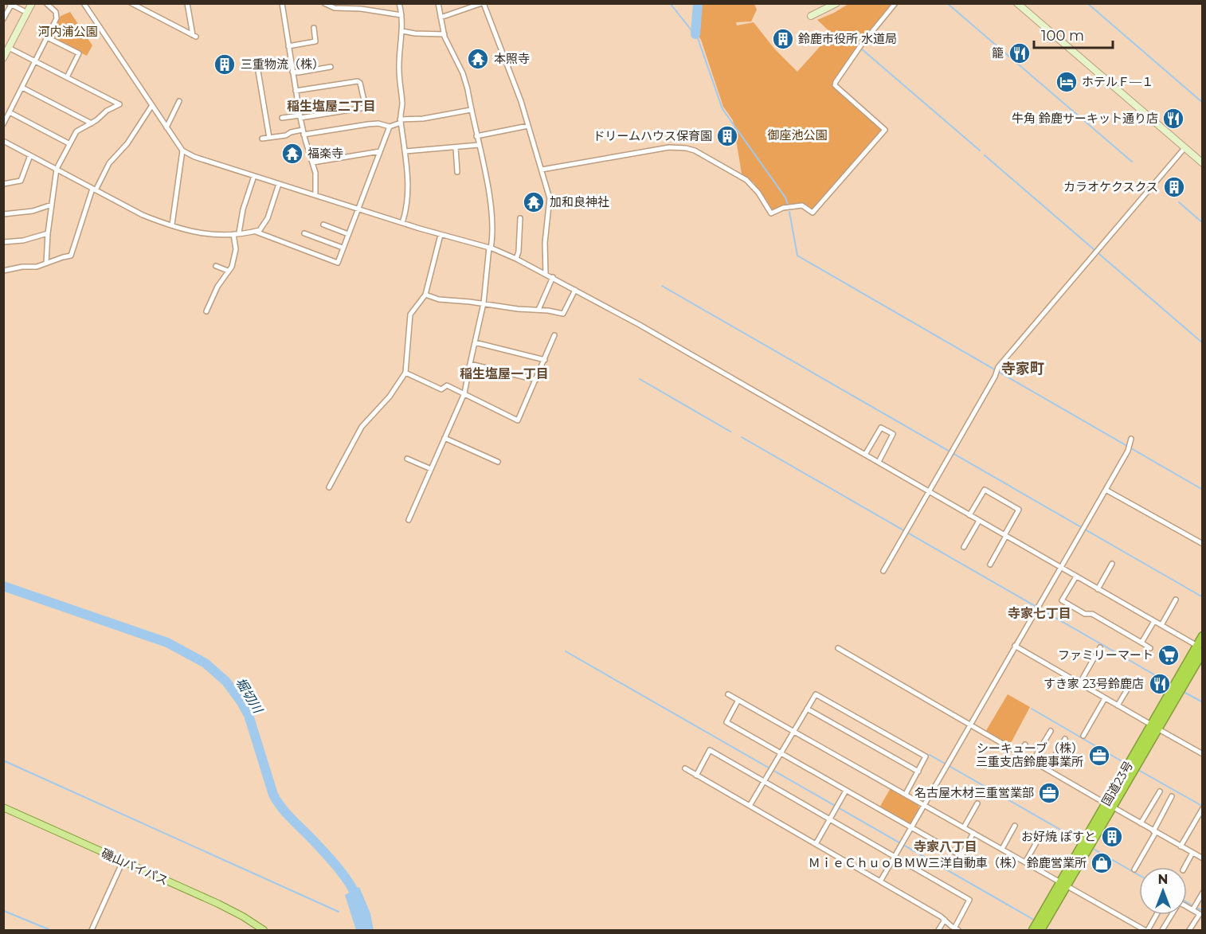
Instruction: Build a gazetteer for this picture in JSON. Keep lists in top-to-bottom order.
{
  "streets": {
    "highway": ["国道23号"],
    "main road": ["磯山バイパス"]
  },
  "districts": [
    "稲生塩屋二丁目",
    "寺家町",
    "稲生塩屋一丁目",
    "寺家七丁目",
    "寺家八丁目"
  ],
  "water": ["堀切川"],
  "parks": ["河内浦公園", "御座池公園"],
  "places": {
    "building": [
      "鈴鹿市役所 水道局",
      "三重物流（株）",
      "ドリームハウス保育園",
      "カラオケクスクス",
      "お好焼 ぽすと"
    ],
    "restaurant": ["籠", "牛角 鈴鹿サーキット通り店", "すき家 23号鈴鹿店"],
    "temple": ["本照寺", "福楽寺", "加和良神社"],
    "hotel": ["ホテルＦ―１"],
    "supermarket": ["ファミリーマート"],
    "office": ["シーキューブ（株） 三重支店鈴鹿事業所", "名古屋木材三重営業部"],
    "shop": ["ＭｉｅＣｈｕｏＢＭＷ三洋自動車（株） 鈴鹿営業所"]
  },
  "scale_bar": "100 m",
  "north": "top"
}
